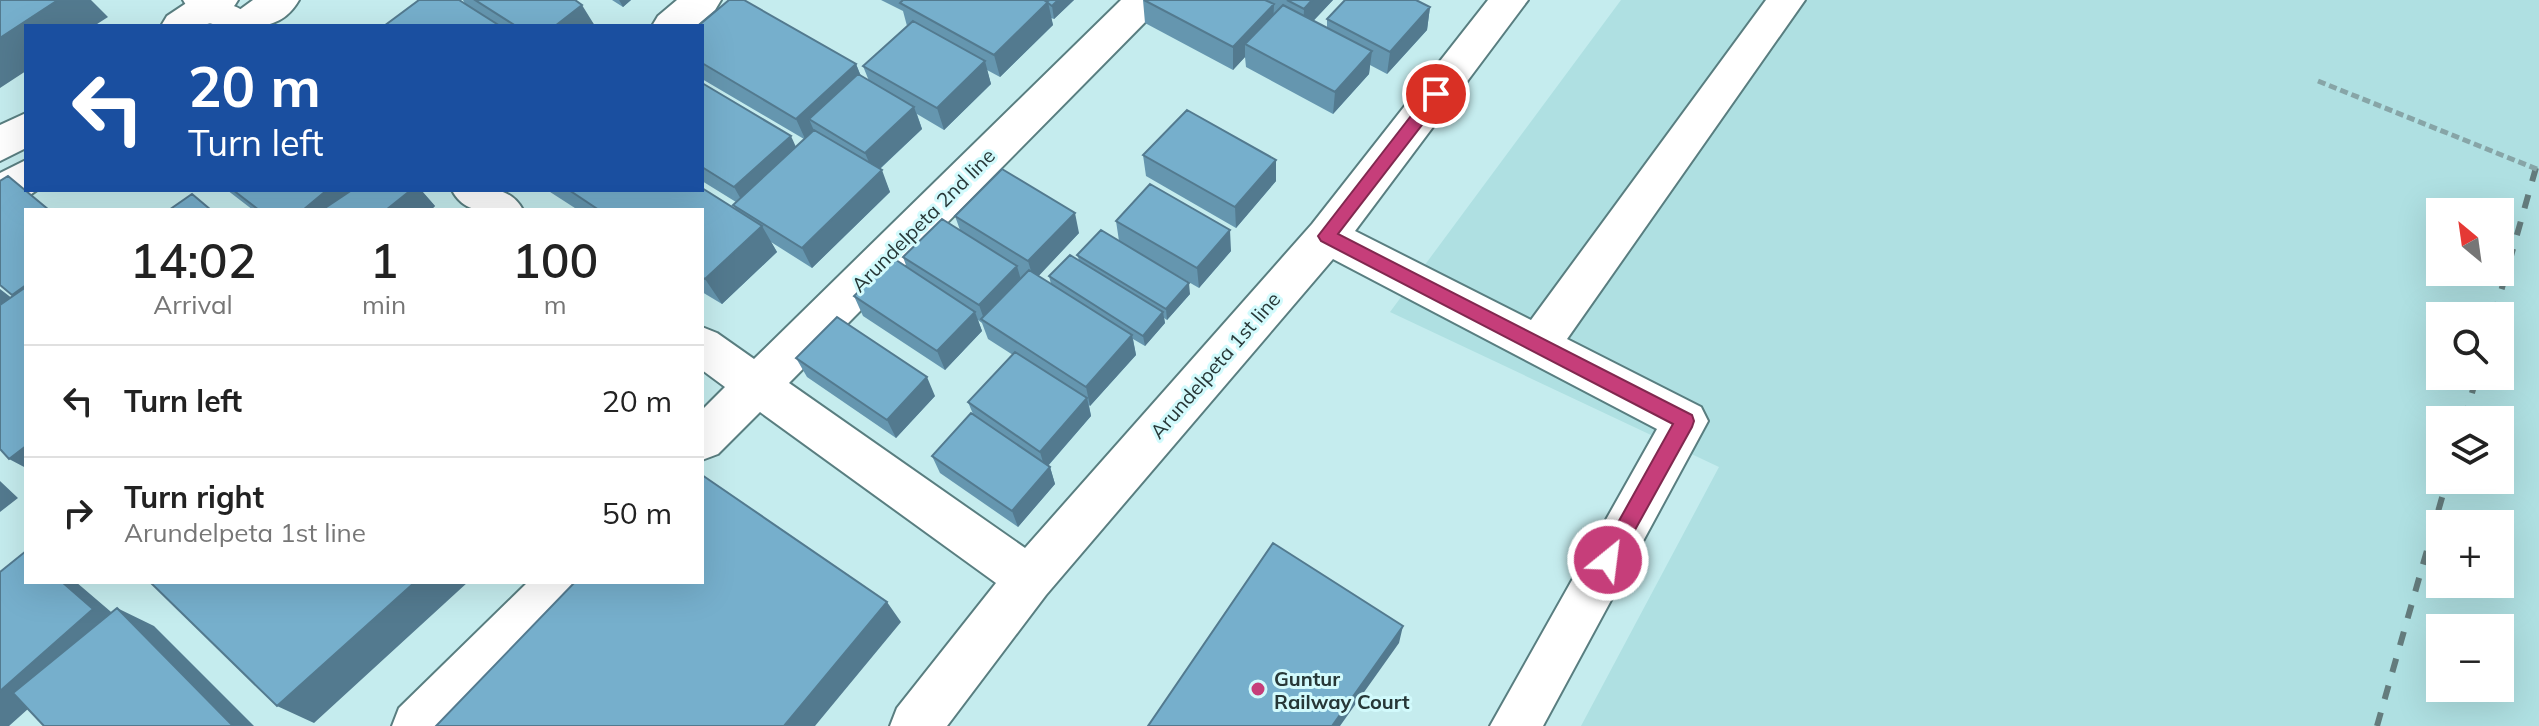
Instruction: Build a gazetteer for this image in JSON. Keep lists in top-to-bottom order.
{
  "streets": {
    "street": ["Arundelpeta 2nd line", "Arundelpeta 1st line"]
  },
  "places": ["Guntur Railway Court"],
  "north": "top left",
  "page": {
    "turn": ["20 m", "Turn left"],
    "map_buttons": ["+", "−"],
    "eta": [
      "14:02",
      "Arrival",
      "1",
      "min",
      "100",
      "m"
    ],
    "list": [
      {
        "name": "Turn left",
        "value": "20 m"
      },
      {
        "name": "Turn right",
        "note": "Arundelpeta 1st line",
        "value": "50 m"
      }
    ]
  }
}
